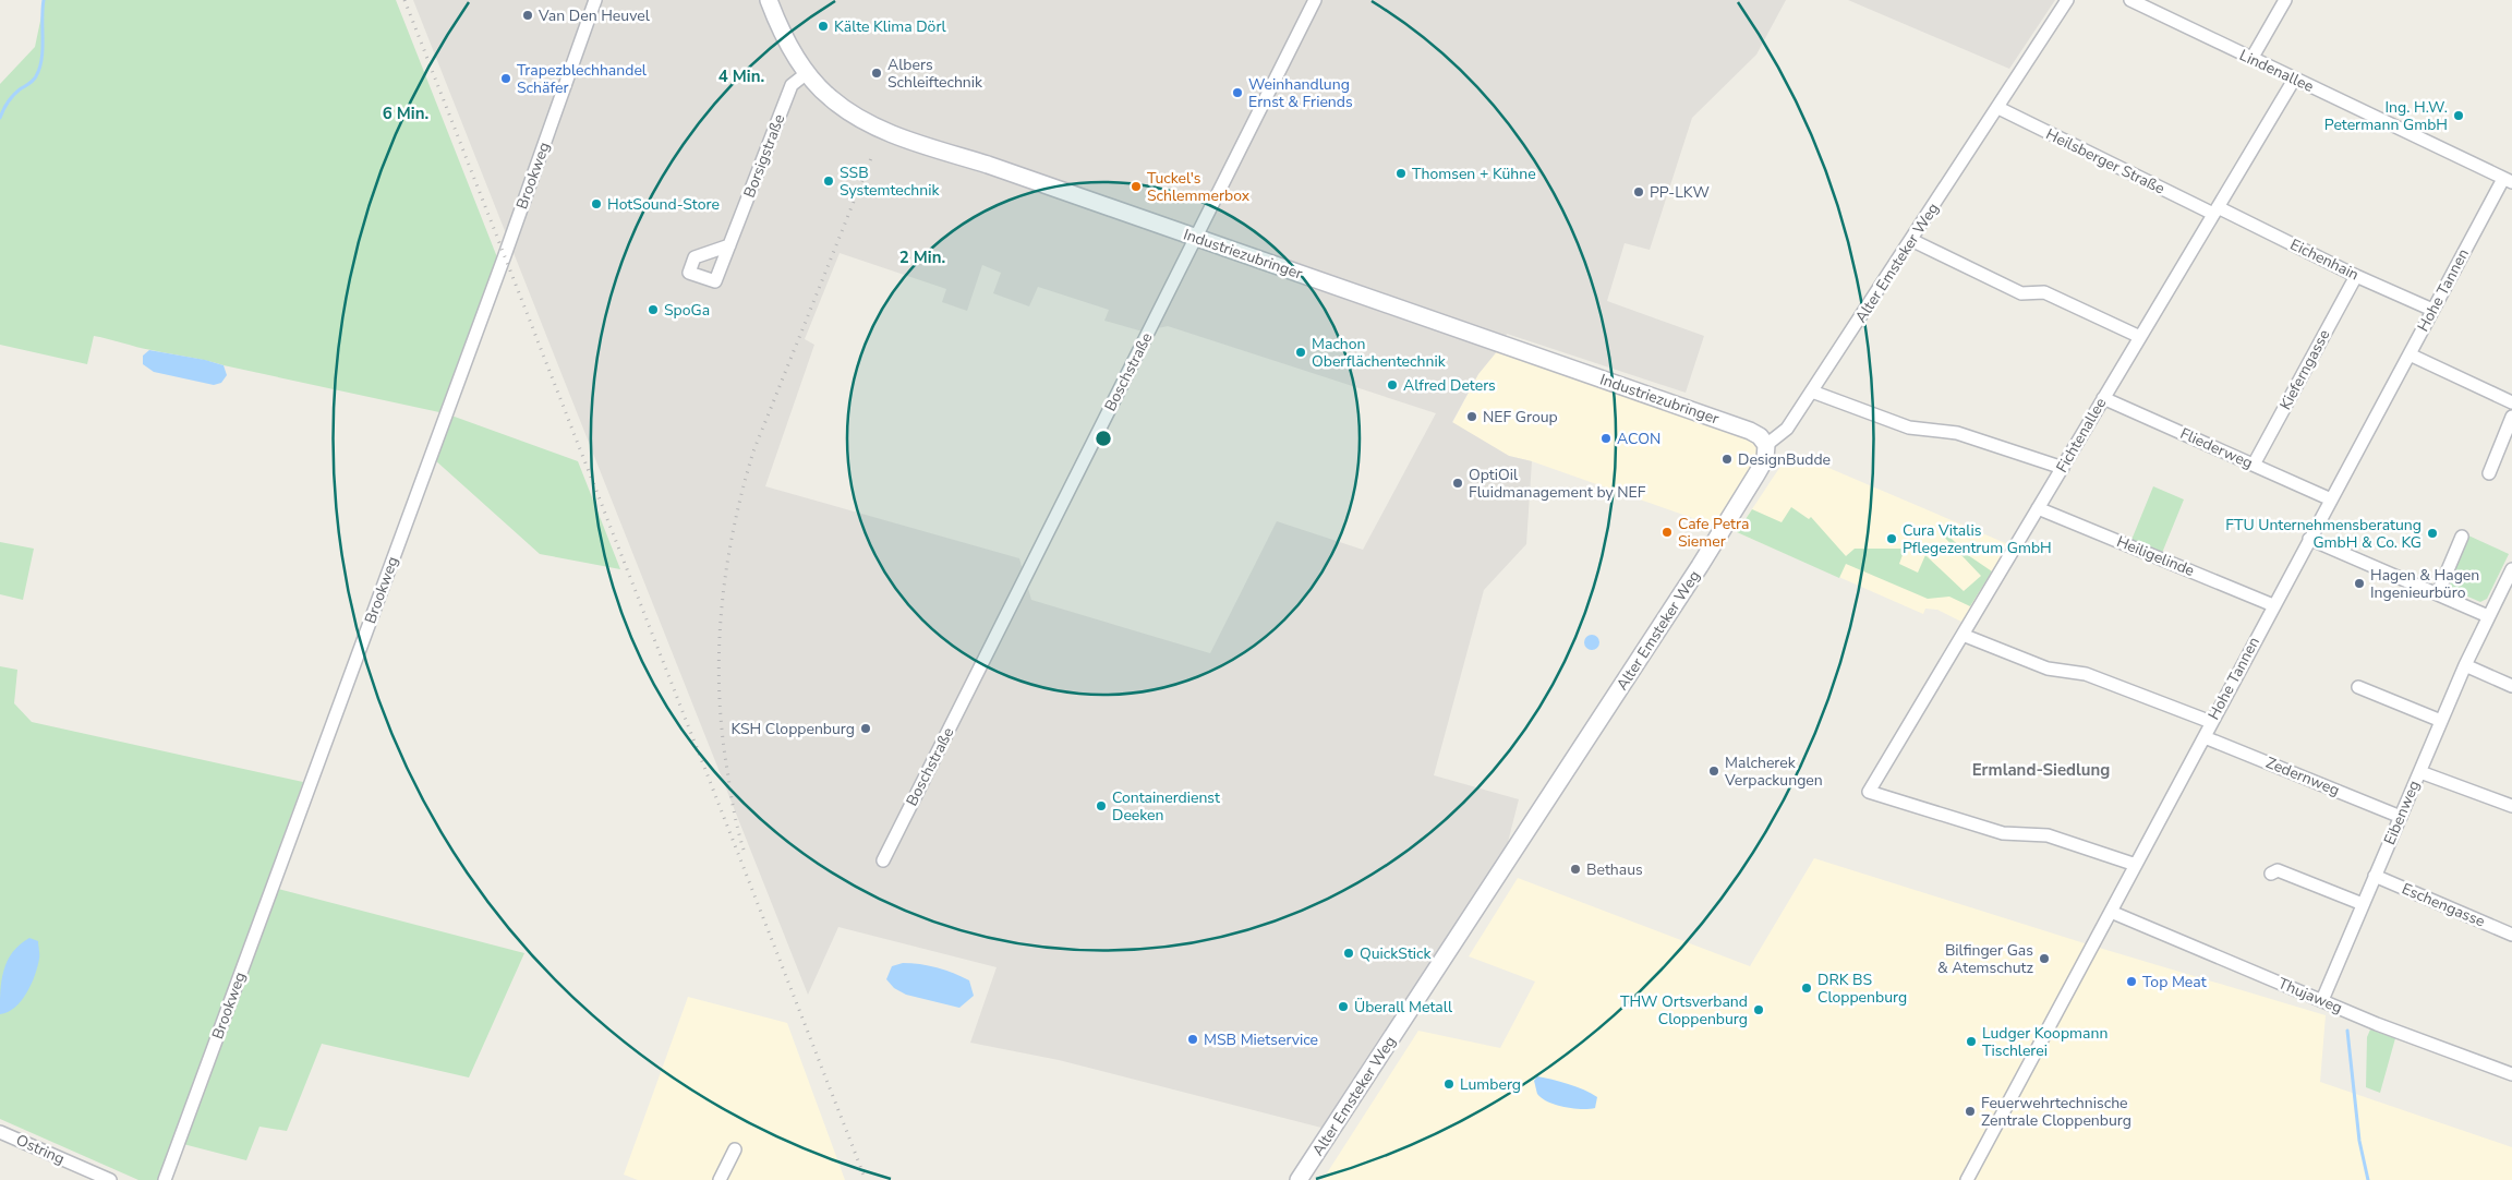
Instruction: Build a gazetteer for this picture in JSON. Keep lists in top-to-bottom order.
{
  "streets": {
    "street": [
      "Lindenallee",
      "Borsigstraße",
      "Heilsberger Straße",
      "Brookweg",
      "Industriezubringer",
      "Eichenhain",
      "Alter Emsteker Weg",
      "Hohe Tannen",
      "Kieferngasse",
      "Boschstraße",
      "Fichtenallee",
      "Fliederweg",
      "Heiligelinde",
      "Zedernweg",
      "Eibenweg",
      "Eschengasse",
      "Thujaweg",
      "Ostring"
    ]
  },
  "crossings": [
    ["Lindenallee", "Hohe Tannen"],
    ["Lindenallee", "Fichtenallee"],
    ["Borsigstraße", "Industriezubringer"],
    ["Heilsberger Straße", "Eichenhain"],
    ["Heilsberger Straße", "Alter Emsteker Weg"],
    ["Heilsberger Straße", "Fichtenallee"],
    ["Industriezubringer", "Alter Emsteker Weg"],
    ["Industriezubringer", "Boschstraße"],
    ["Eichenhain", "Hohe Tannen"],
    ["Eichenhain", "Kieferngasse"],
    ["Eichenhain", "Fichtenallee"],
    ["Hohe Tannen", "Fichtenallee"],
    ["Hohe Tannen", "Fliederweg"],
    ["Hohe Tannen", "Heiligelinde"],
    ["Hohe Tannen", "Zedernweg"],
    ["Hohe Tannen", "Thujaweg"],
    ["Kieferngasse", "Fliederweg"],
    ["Fichtenallee", "Fliederweg"],
    ["Fichtenallee", "Heiligelinde"],
    ["Zedernweg", "Eibenweg"],
    ["Eibenweg", "Eschengasse"],
    ["Eibenweg", "Thujaweg"]
  ],
  "districts": ["Ermland-Siedlung"],
  "places": [
    "Van Den Heuvel",
    "Kälte Klima Dörl",
    "Albers Schleiftechnik",
    "Trapezblechhandel Schäfer",
    "Weinhandlung Ernst & Friends",
    "Ing. H.W. Petermann GmbH",
    "Thomsen + Kühne",
    "SSB Systemtechnik",
    "Tuckel's Schlemmerbox",
    "PP-LKW",
    "HotSound-Store",
    "SpoGa",
    "Machon Oberflächentechnik",
    "Alfred Deters",
    "NEF Group",
    "ACON",
    "DesignBudde",
    "OptiOil Fluidmanagement by NEF",
    "Cafe Petra Siemer",
    "FTU Unternehmensberatung GmbH & Co. KG",
    "Cura Vitalis Pflegezentrum GmbH",
    "Hagen & Hagen Ingenieurbüro",
    "KSH Cloppenburg",
    "Malcherek Verpackungen",
    "Containerdienst Deeken",
    "Bethaus",
    "QuickStick",
    "Bilfinger Gas & Atemschutz",
    "Top Meat",
    "DRK BS Cloppenburg",
    "Überall Metall",
    "THW Ortsverband Cloppenburg",
    "MSB Mietservice",
    "Ludger Koopmann Tischlerei",
    "Lumberg",
    "Feuerwehrtechnische Zentrale Cloppenburg"
  ],
  "rings": ["4 Min.", "6 Min.", "2 Min."]
}
